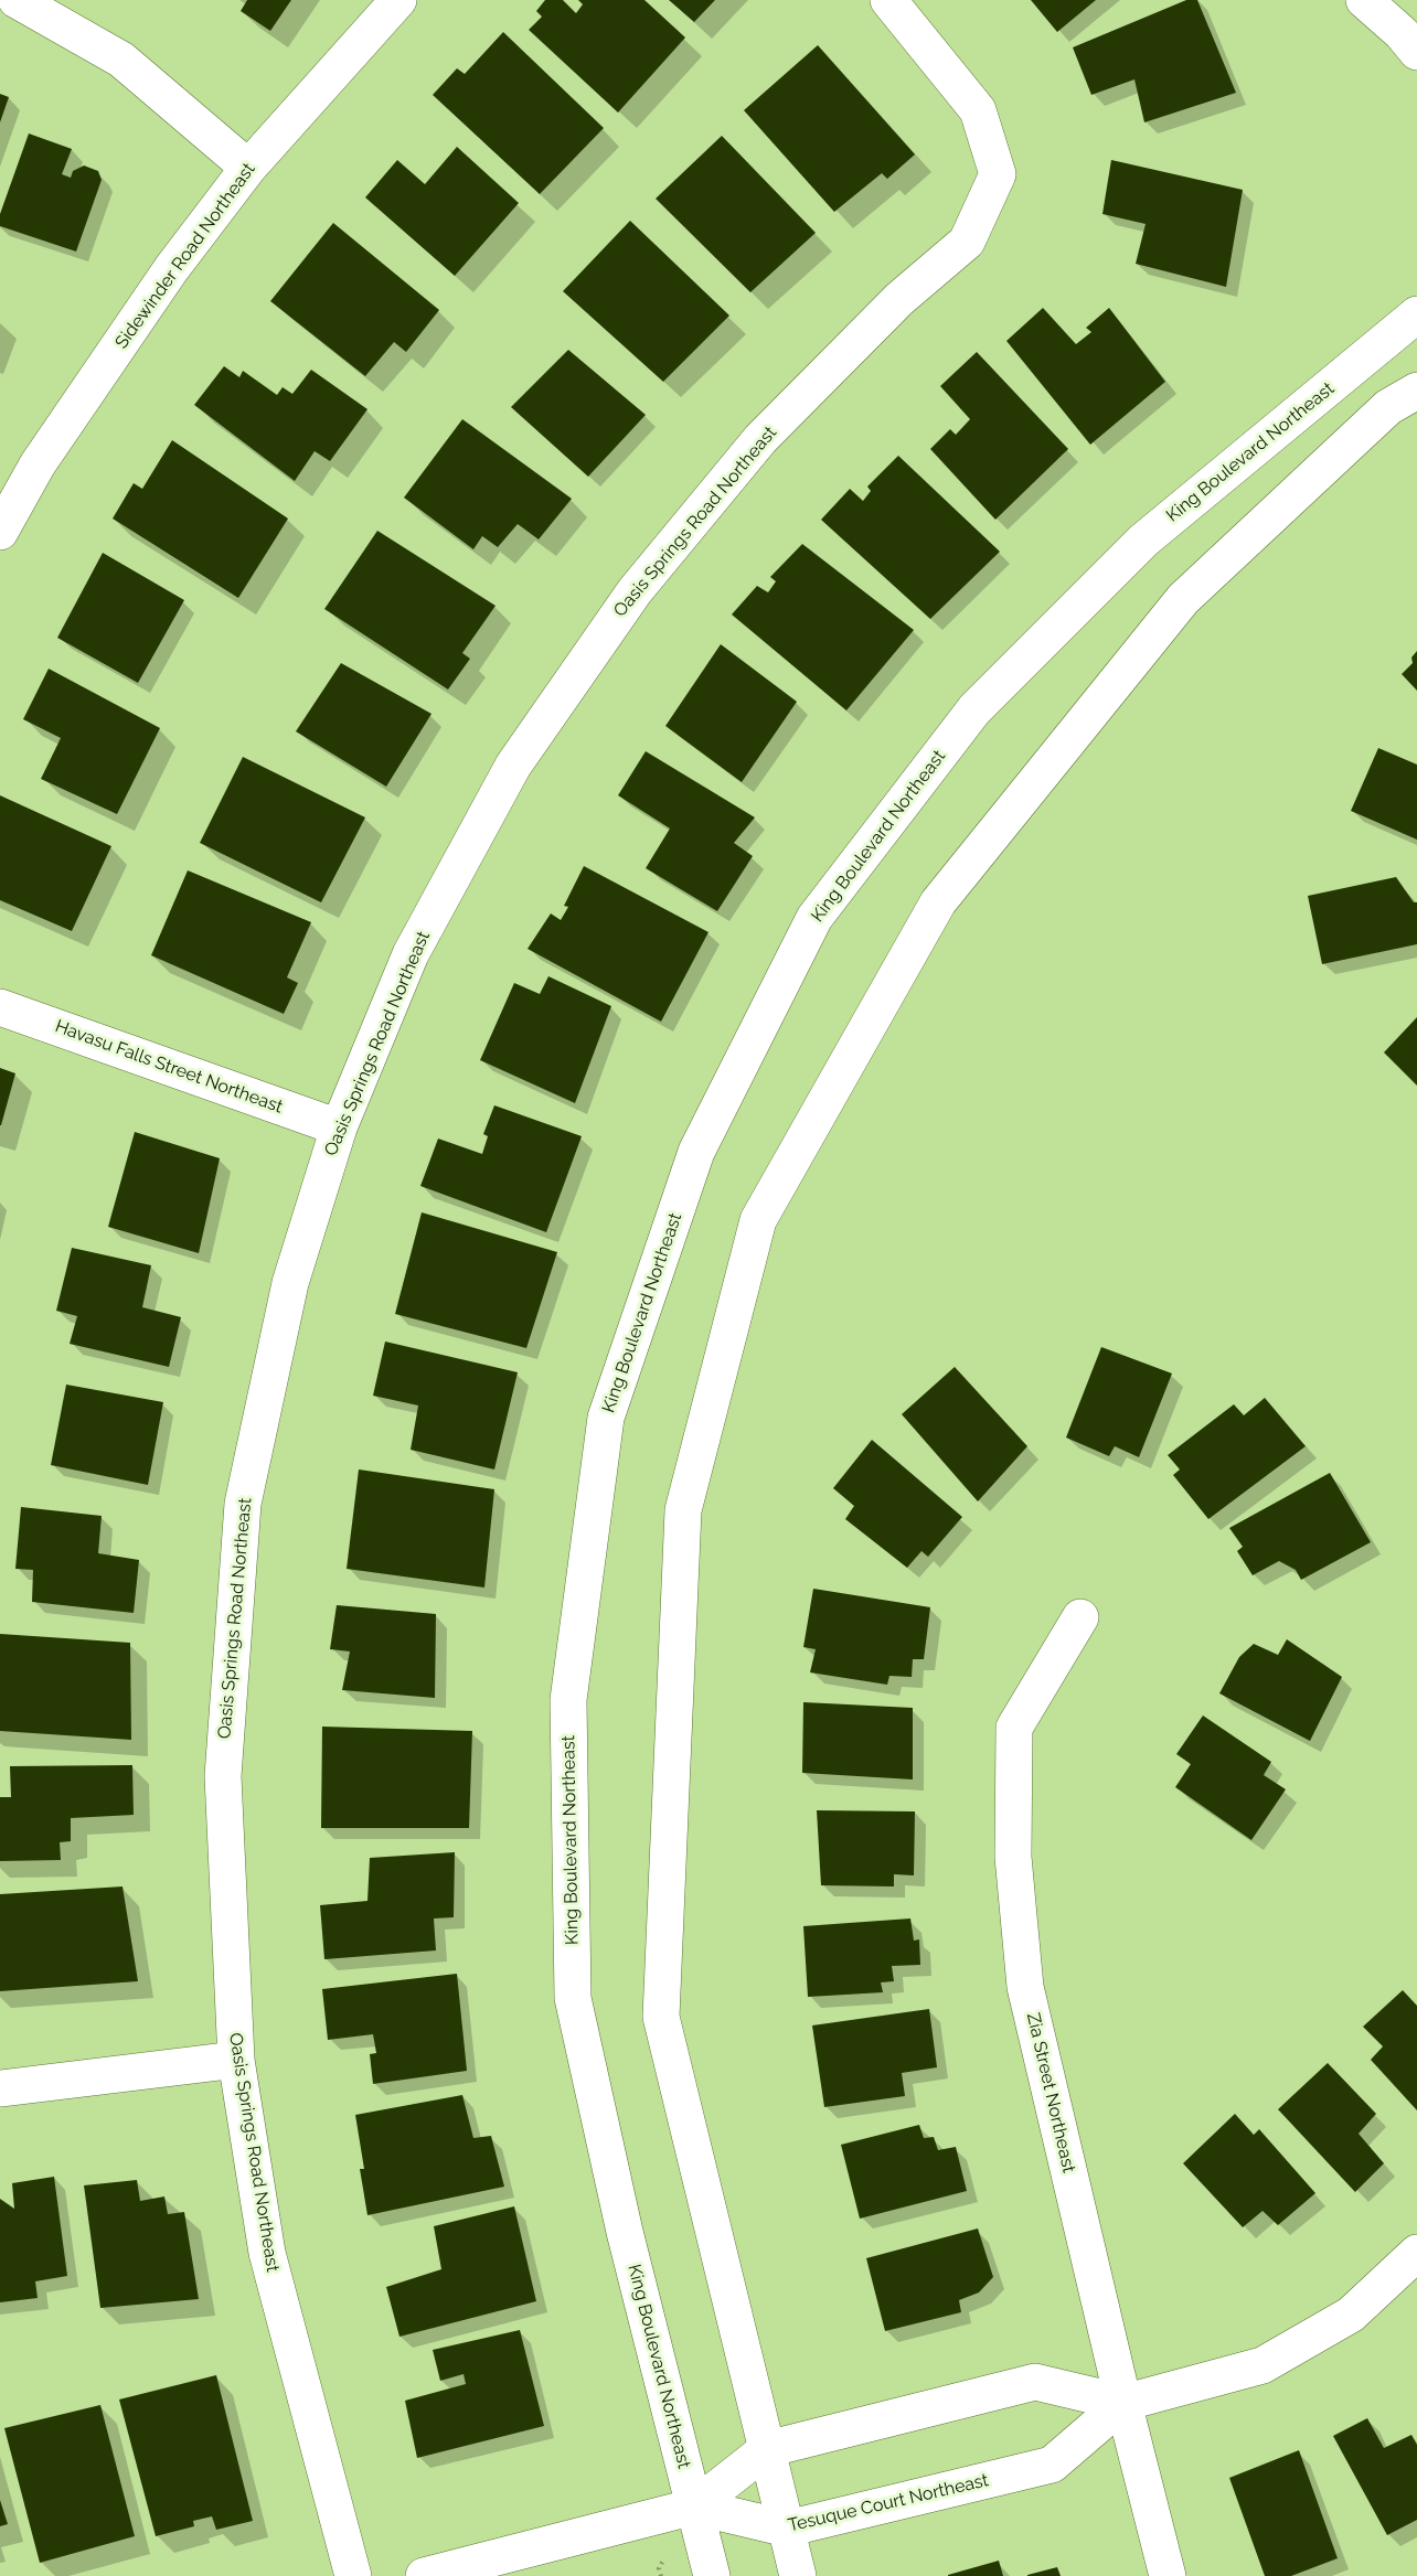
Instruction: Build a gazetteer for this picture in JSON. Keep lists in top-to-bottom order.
{
  "streets": {
    "street": [
      "Sidewinder Road Northeast",
      "King Boulevard Northeast",
      "Oasis Springs Road Northeast",
      "Havasu Falls Street Northeast",
      "Zia Street Northeast",
      "Tesuque Court Northeast"
    ]
  },
  "crossings": [
    ["King Boulevard Northeast", "Tesuque Court Northeast"],
    ["Oasis Springs Road Northeast", "Havasu Falls Street Northeast"],
    ["Zia Street Northeast", "Tesuque Court Northeast"]
  ]
}
